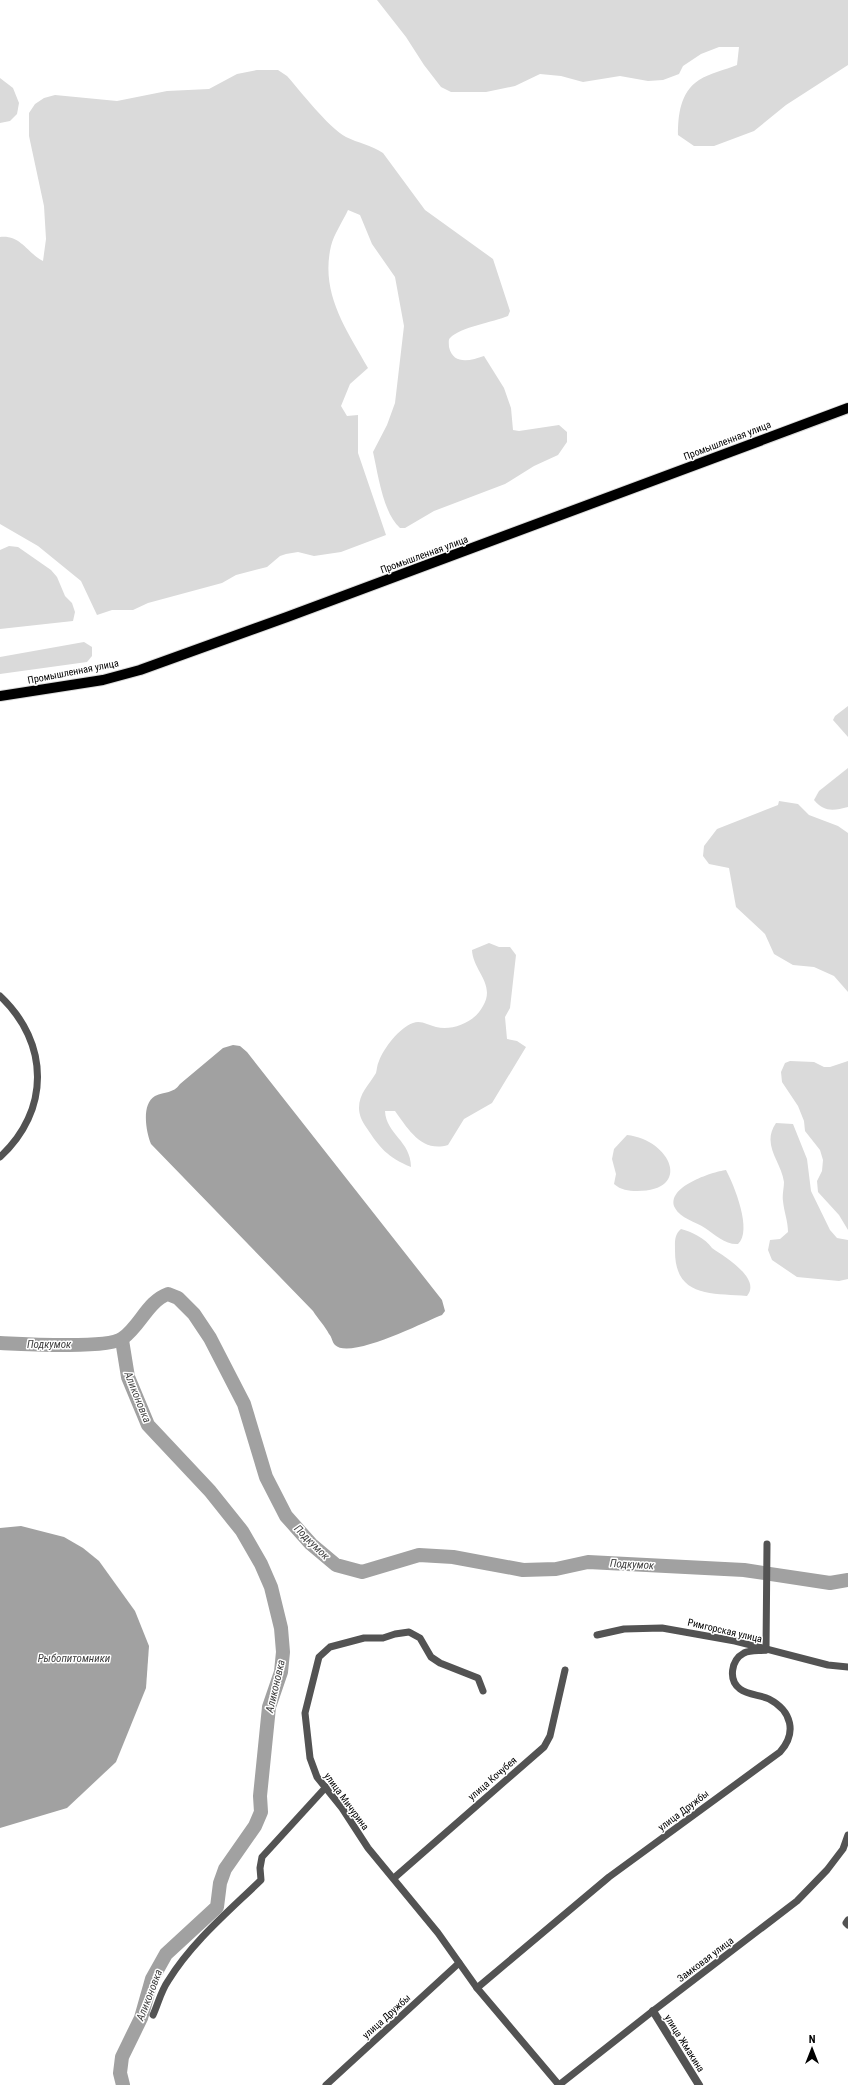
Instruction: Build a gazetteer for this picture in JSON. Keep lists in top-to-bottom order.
{
  "streets": {
    "main road": ["Промышленная улица"],
    "street": [
      "Римгорская улица",
      "улица Кочубея",
      "улица Мичурина",
      "улица Дружбы",
      "Замковая улица",
      "улица Жмакина"
    ]
  },
  "crossings": [
    ["Римгорская улица", "улица Дружбы"],
    ["улица Кочубея", "улица Мичурина"],
    ["улица Мичурина", "улица Дружбы"],
    ["улица Мичурина", "Замковая улица"],
    ["Замковая улица", "улица Жмакина"]
  ],
  "water": ["Подкумок", "Аликоновка", "Рыбопитомники"],
  "north": "top"
}
